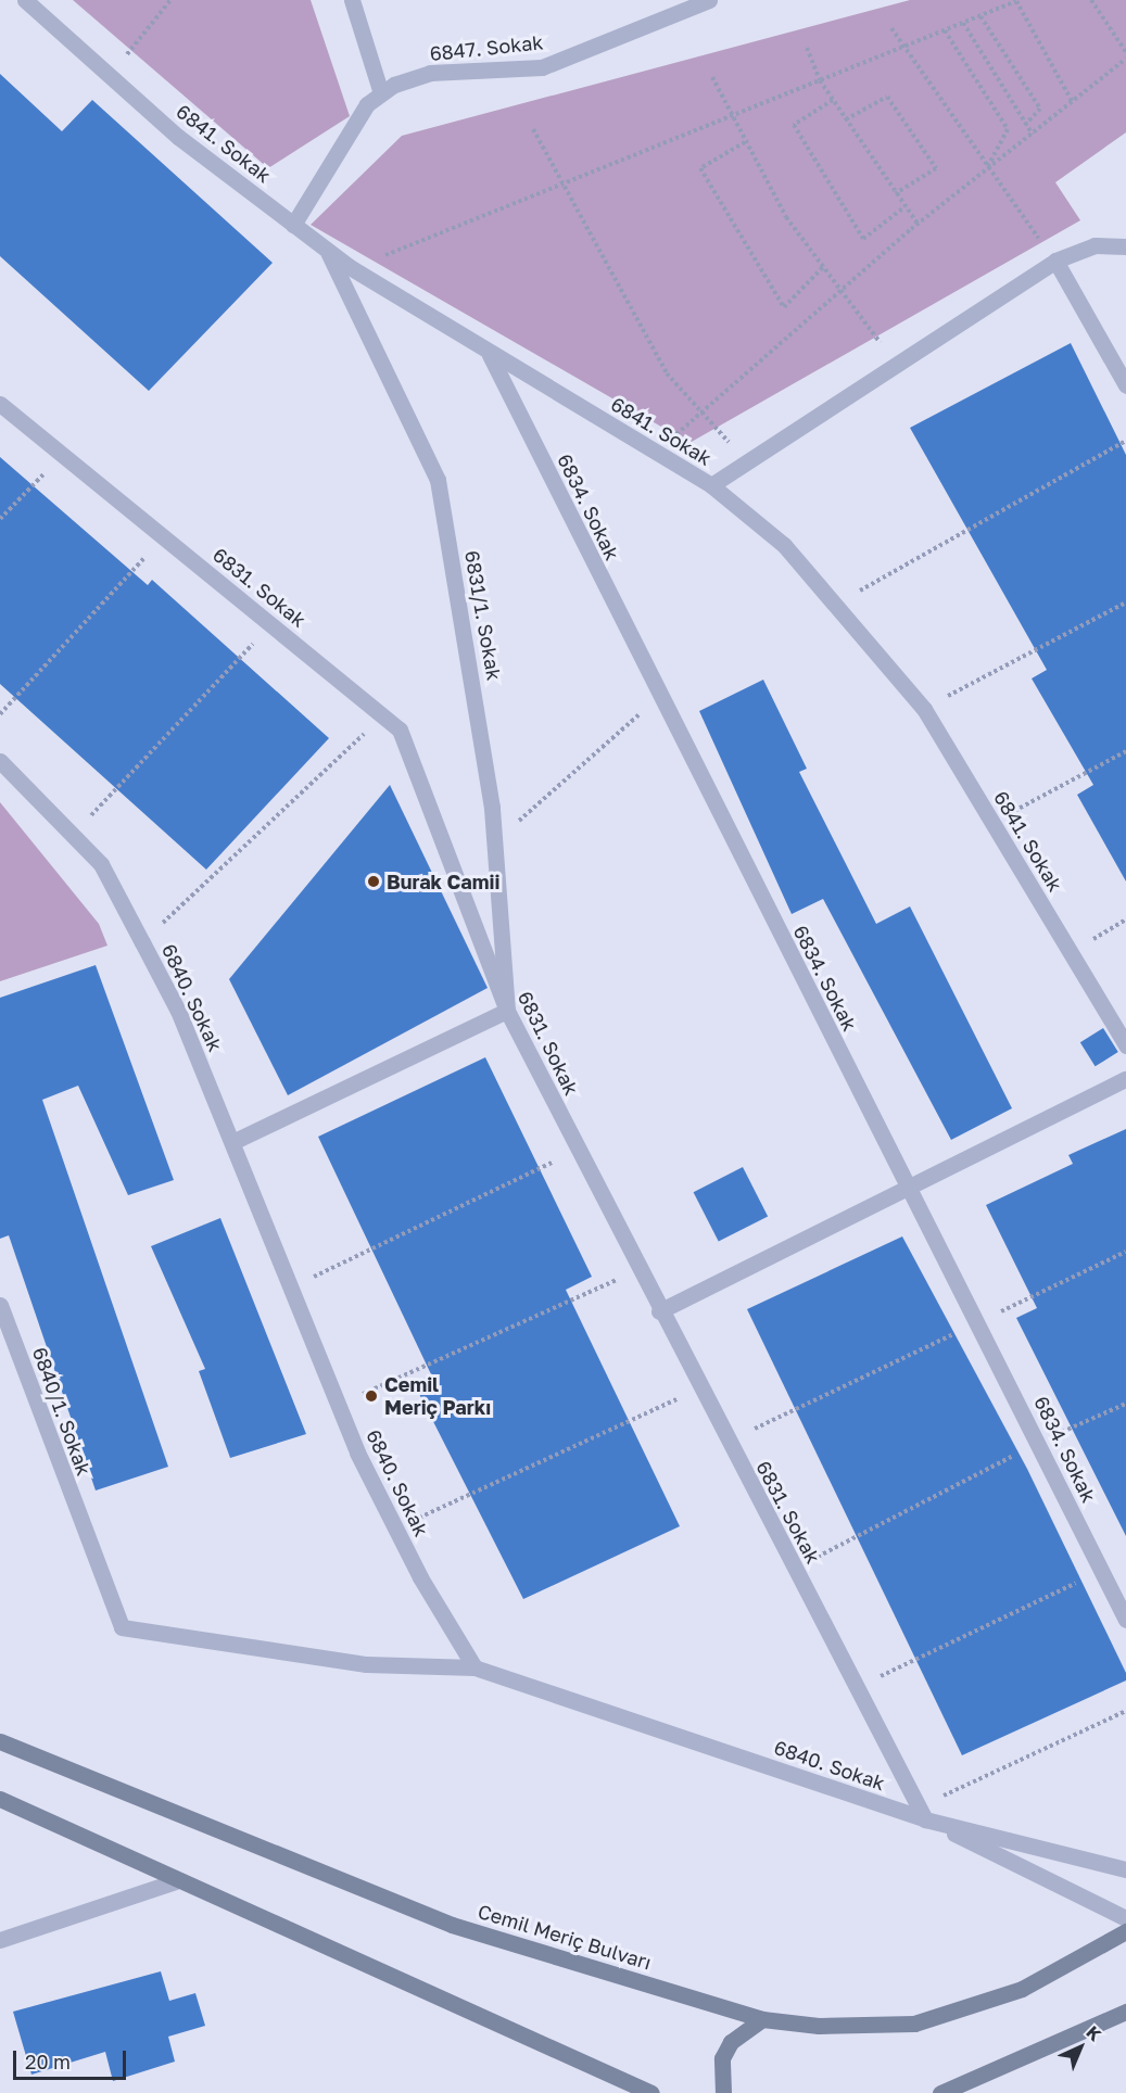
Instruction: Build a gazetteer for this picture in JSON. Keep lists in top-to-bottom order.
{
  "streets": {
    "main road": ["Cemil Meriç Bulvarı"],
    "street": [
      "6847. Sokak",
      "6841. Sokak",
      "6834. Sokak",
      "6831. Sokak",
      "6831/1. Sokak",
      "6840. Sokak",
      "6840/1. Sokak"
    ]
  },
  "crossings": [
    ["6847. Sokak", "6841. Sokak"],
    ["6841. Sokak", "6834. Sokak"],
    ["6841. Sokak", "6831/1. Sokak"],
    ["6831. Sokak", "6831/1. Sokak"],
    ["6831. Sokak", "6840. Sokak"],
    ["6840. Sokak", "6840/1. Sokak"]
  ],
  "places": ["Burak Camii", "Cemil Meriç Parkı"],
  "scale_bar": "20 m",
  "north": "top right"
}
